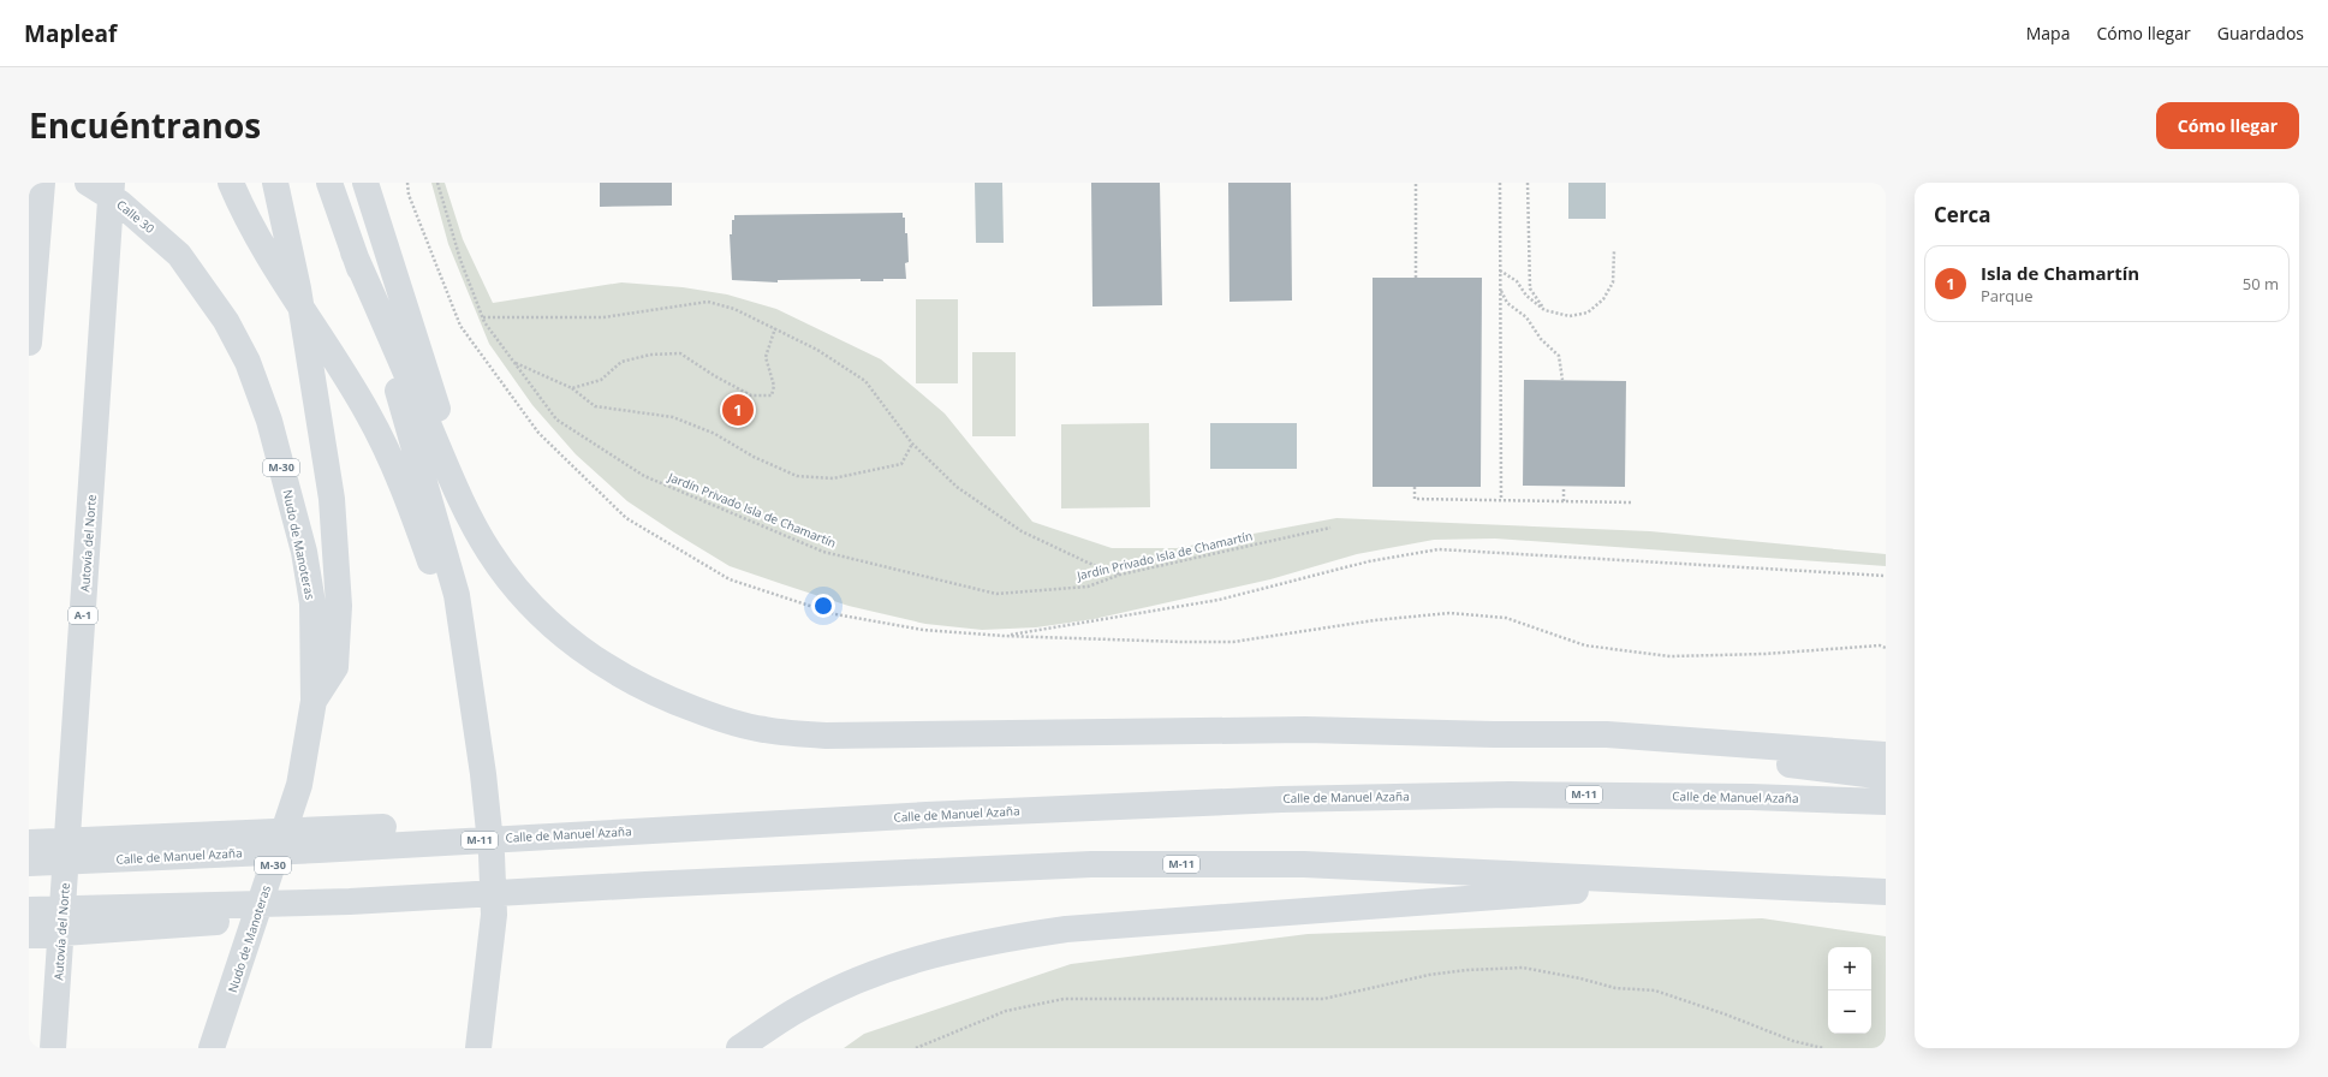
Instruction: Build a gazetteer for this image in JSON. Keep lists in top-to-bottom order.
{
  "streets": {
    "highway": [
      "Calle 30",
      "M-30",
      "Autovía del Norte",
      "Nudo de Manoteras",
      "A-1",
      "M-11",
      "Calle de Manuel Azaña"
    ],
    "path": ["Jardín Privado Isla de Chamartín"]
  },
  "crossings": [
    ["Calle 30", "Nudo de Manoteras"]
  ],
  "page": {
    "header": "Mapleaf",
    "nav": ["Mapa", "Cómo llegar", "Guardados"],
    "title": "Encuéntranos",
    "buttons": "Cómo llegar",
    "heading": "Cerca",
    "list": [
      {
        "mark": "1",
        "name": "Isla de Chamartín",
        "note": "Parque",
        "value": "50 m"
      }
    ],
    "pins": "1",
    "map_buttons": ["+", "−"]
  }
}
